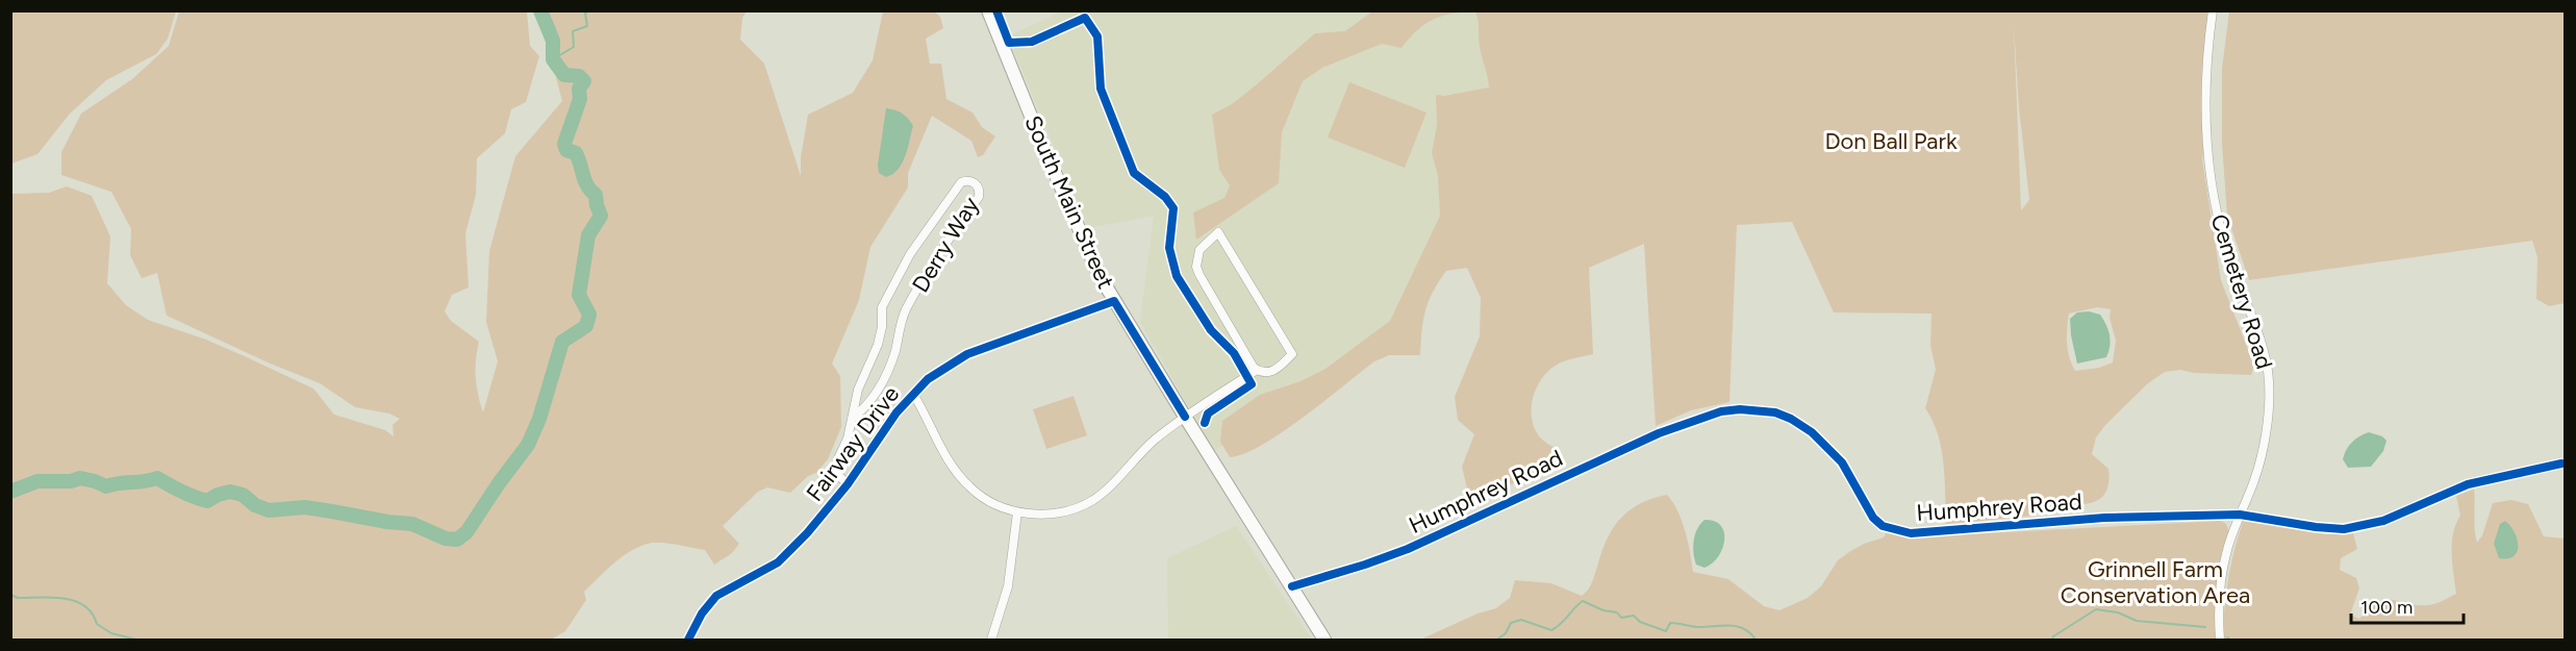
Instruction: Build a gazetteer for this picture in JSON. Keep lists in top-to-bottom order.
{
  "streets": {
    "main road": ["South Main Street"],
    "street": [
      "Derry Way",
      "Cemetery Road",
      "Fairway Drive",
      "Humphrey Road"
    ]
  },
  "crossings": [
    ["South Main Street", "Fairway Drive"],
    ["South Main Street", "Humphrey Road"],
    ["Derry Way", "Fairway Drive"],
    ["Cemetery Road", "Humphrey Road"]
  ],
  "parks": ["Don Ball Park", "Grinnell Farm Conservation Area"],
  "scale_bar": "100 m"
}
